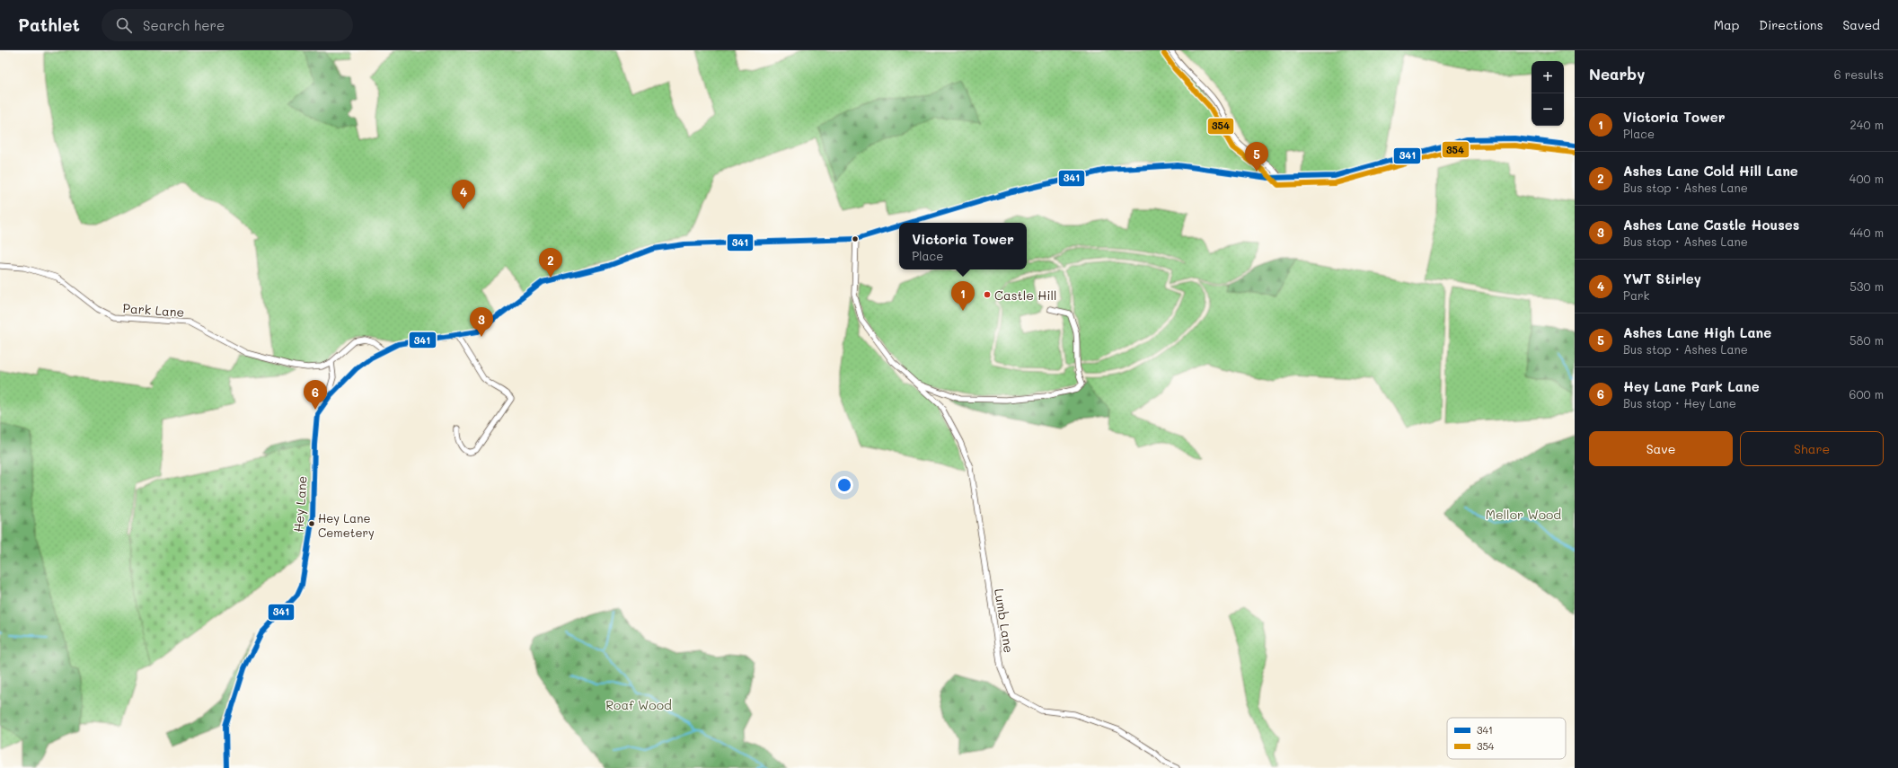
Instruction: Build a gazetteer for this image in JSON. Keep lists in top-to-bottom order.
{
  "streets": {
    "street": ["Park Lane", "Hey Lane", "Lumb Lane"]
  },
  "parks": ["Mellor Wood", "Roaf Wood"],
  "places": ["Castle Hill", "Hey Lane Cemetery"],
  "lines": ["transit line 354", "transit line 341"],
  "legend": ["341", "354"],
  "page": {
    "header": "Pathlet",
    "search": "Search here",
    "nav": ["Map", "Directions", "Saved"],
    "heading": ["Nearby", "6 results"],
    "map_buttons": ["+", "−"],
    "list": [
      {
        "mark": "1",
        "name": "Victoria Tower",
        "note": "Place",
        "value": "240 m"
      },
      {
        "mark": "2",
        "name": "Ashes Lane Cold Hill Lane",
        "note": "Bus stop · Ashes Lane",
        "value": "400 m"
      },
      {
        "mark": "3",
        "name": "Ashes Lane Castle Houses",
        "note": "Bus stop · Ashes Lane",
        "value": "440 m"
      },
      {
        "mark": "4",
        "name": "YWT Stirley",
        "note": "Park",
        "value": "530 m"
      },
      {
        "mark": "5",
        "name": "Ashes Lane High Lane",
        "note": "Bus stop · Ashes Lane",
        "value": "580 m"
      },
      {
        "mark": "6",
        "name": "Hey Lane Park Lane",
        "note": "Bus stop · Hey Lane",
        "value": "600 m"
      }
    ],
    "pins": [
      "5",
      "4",
      "2",
      "1",
      "3",
      "6"
    ],
    "popup": ["Victoria Tower", "Place"],
    "buttons": ["Save", "Share"]
  }
}
